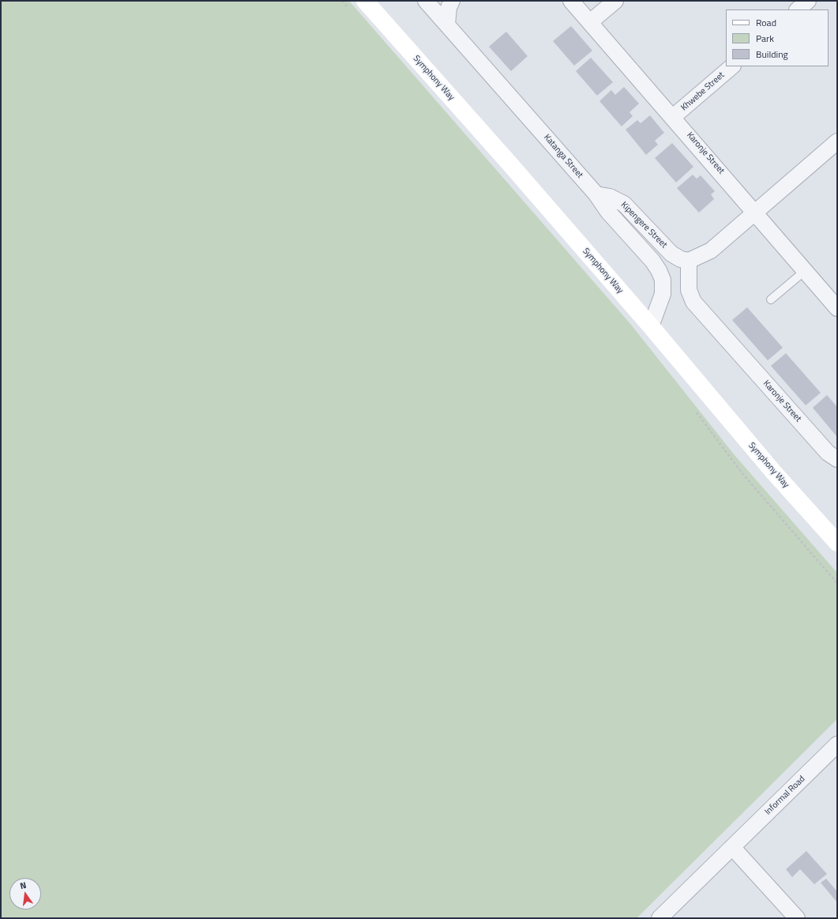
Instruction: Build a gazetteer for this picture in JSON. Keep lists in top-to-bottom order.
{
  "streets": {
    "main road": ["Symphony Way"],
    "street": [
      "Khwebe Street",
      "Karonje Street",
      "Katanga Street",
      "Kipengere Street",
      "Informal Road"
    ]
  },
  "crossings": [
    ["Symphony Way", "Katanga Street"],
    ["Khwebe Street", "Karonje Street"],
    ["Karonje Street", "Kipengere Street"],
    ["Katanga Street", "Kipengere Street"]
  ],
  "legend": ["Road", "Park", "Building"],
  "north": "top"
}
